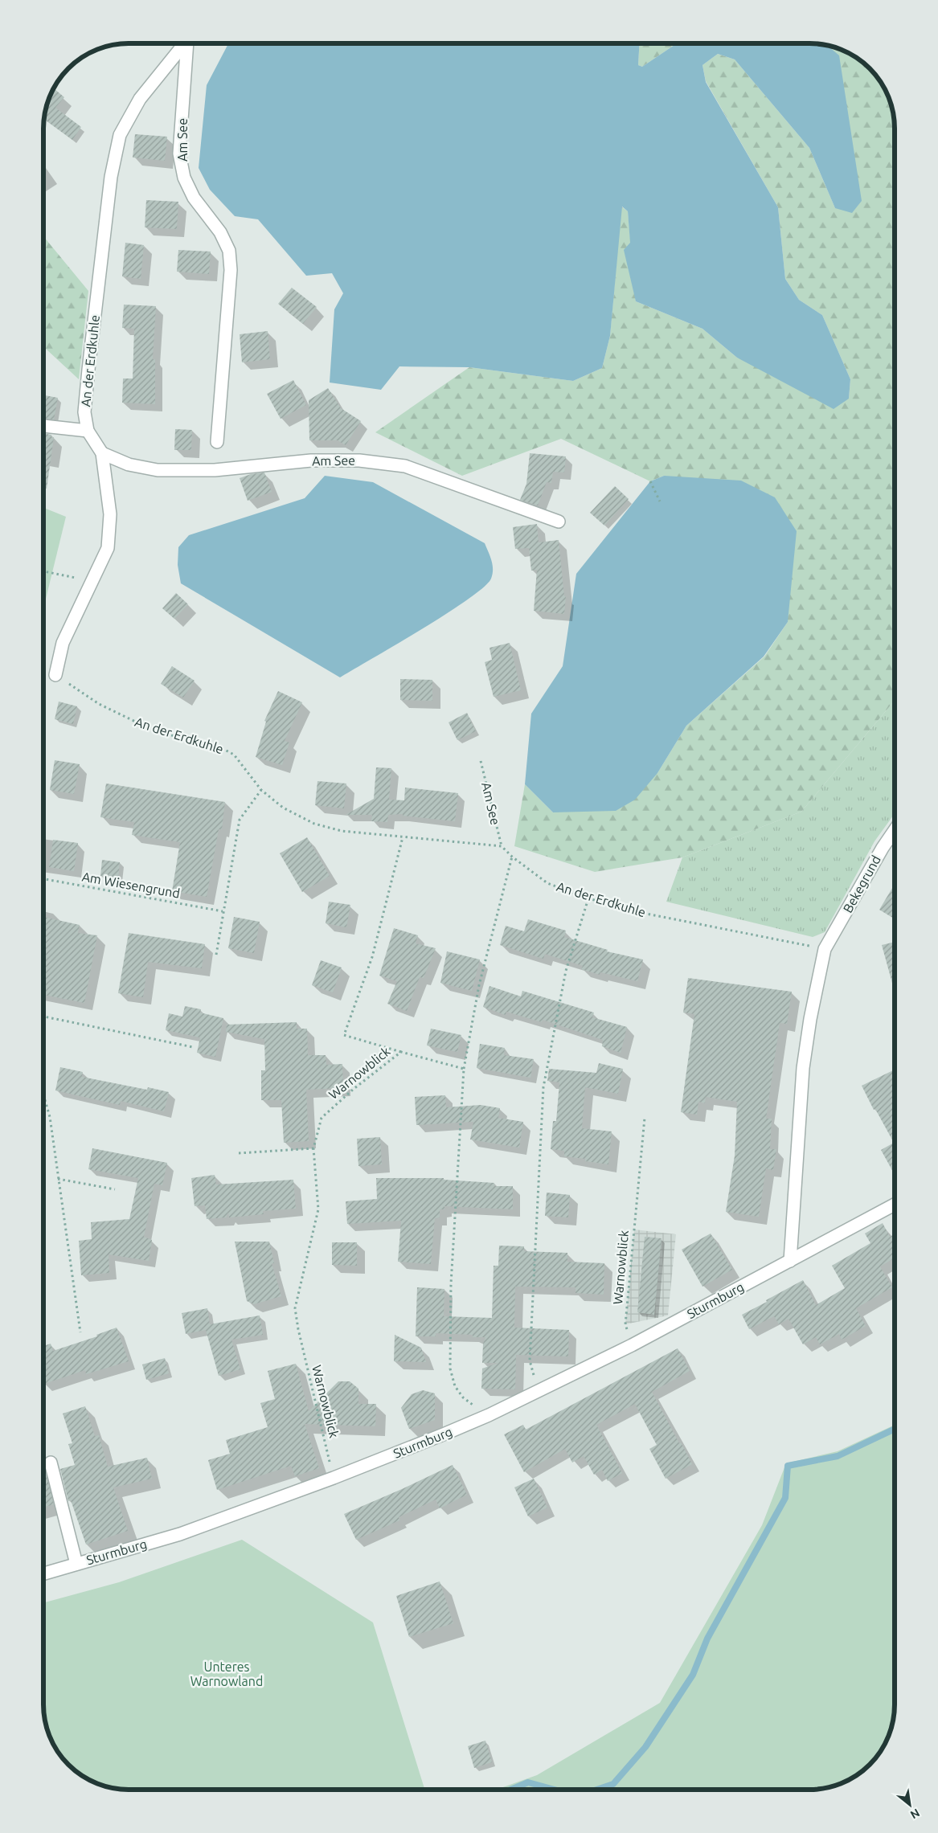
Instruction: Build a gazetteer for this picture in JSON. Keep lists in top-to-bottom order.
{
  "streets": {
    "street": [
      "Am See",
      "An der Erdkuhle",
      "Bekegrund",
      "Sturmburg"
    ],
    "path": ["Am Wiesengrund", "Warnowblick"]
  },
  "crossings": [
    ["Am See", "An der Erdkuhle"],
    ["An der Erdkuhle", "Bekegrund"],
    ["Warnowblick", "Sturmburg"]
  ],
  "parks": ["Unteres Warnowland"],
  "north": "bottom right"
}
